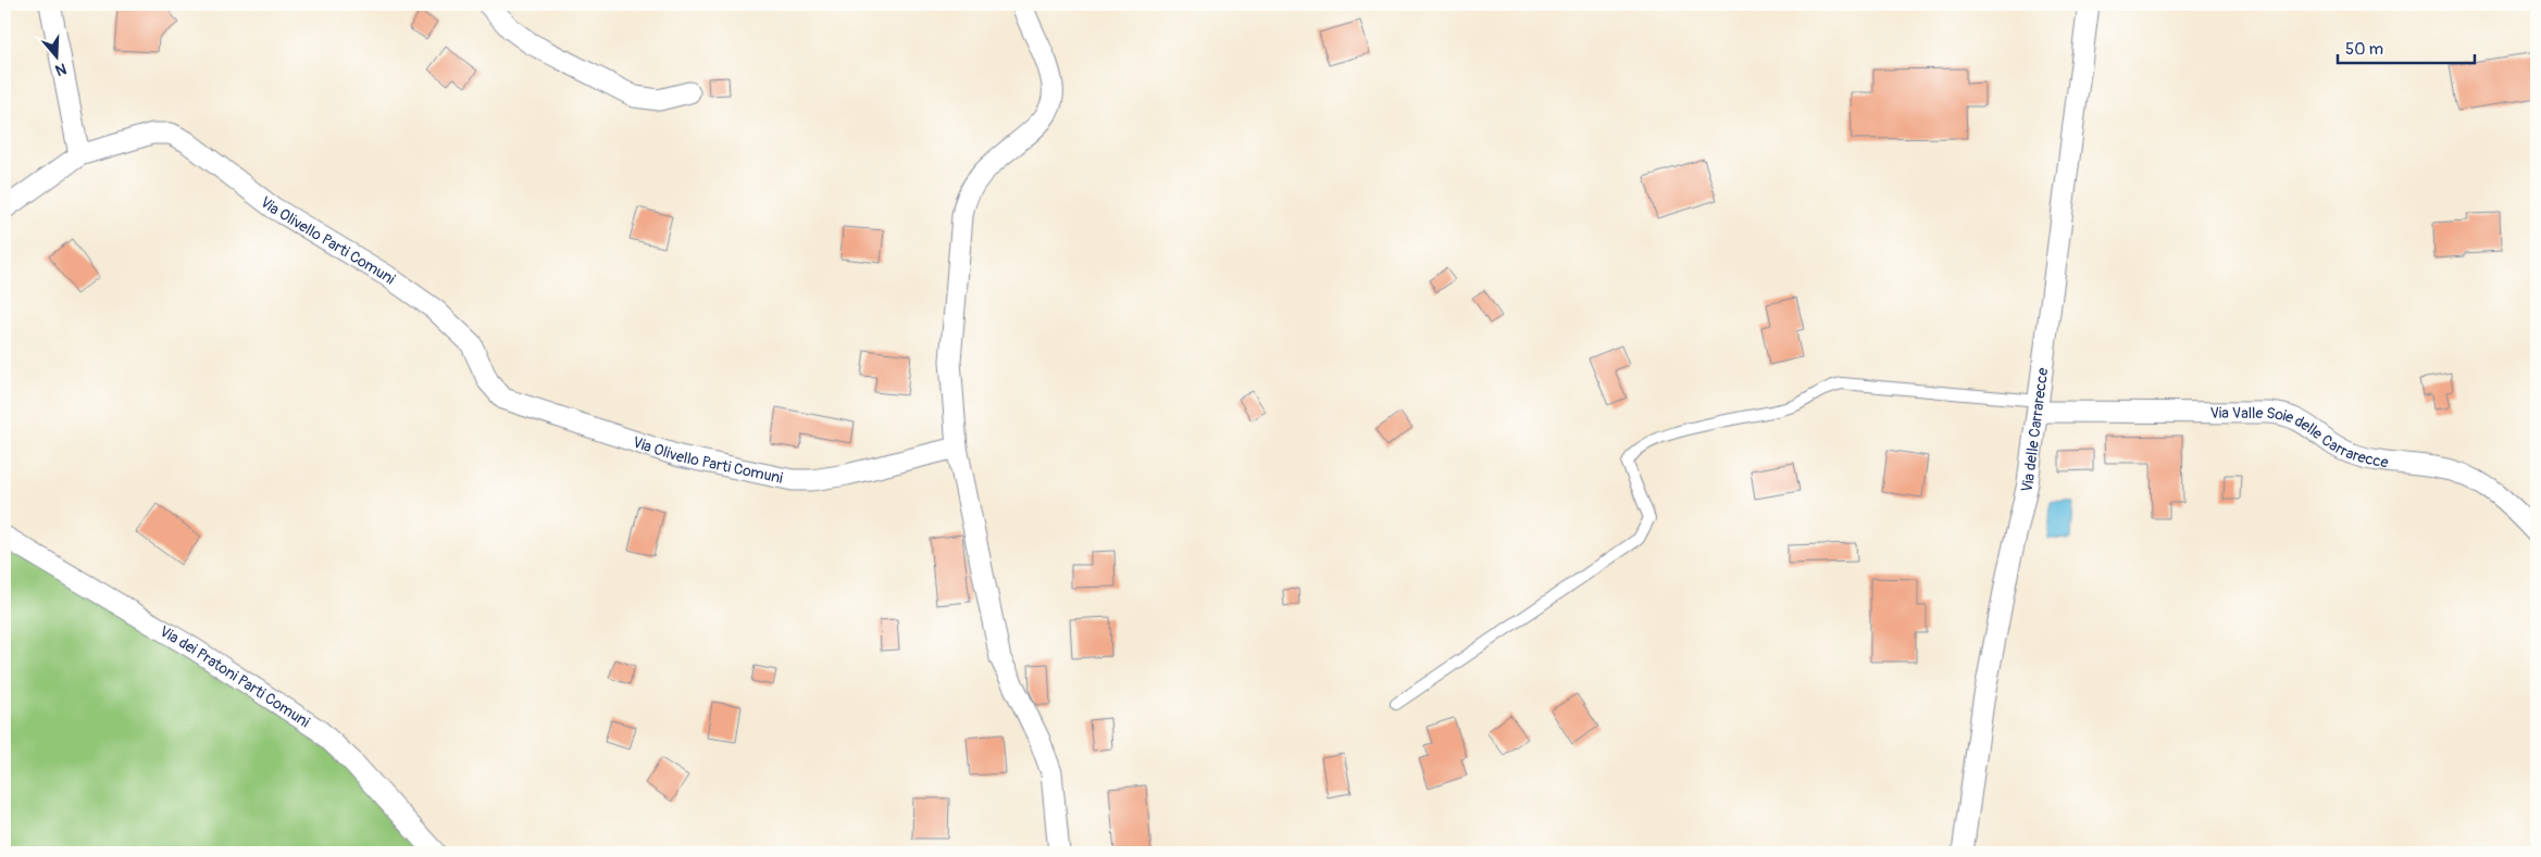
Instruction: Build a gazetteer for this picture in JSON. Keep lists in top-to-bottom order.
{
  "streets": {
    "street": [
      "Via Olivello Parti Comuni",
      "Via delle Carrarecce",
      "Via Valle Soie delle Carrarecce",
      "Via dei Pratoni Parti Comuni"
    ]
  },
  "crossings": [
    ["Via delle Carrarecce", "Via Valle Soie delle Carrarecce"]
  ],
  "scale_bar": "50 m",
  "north": "bottom"
}
